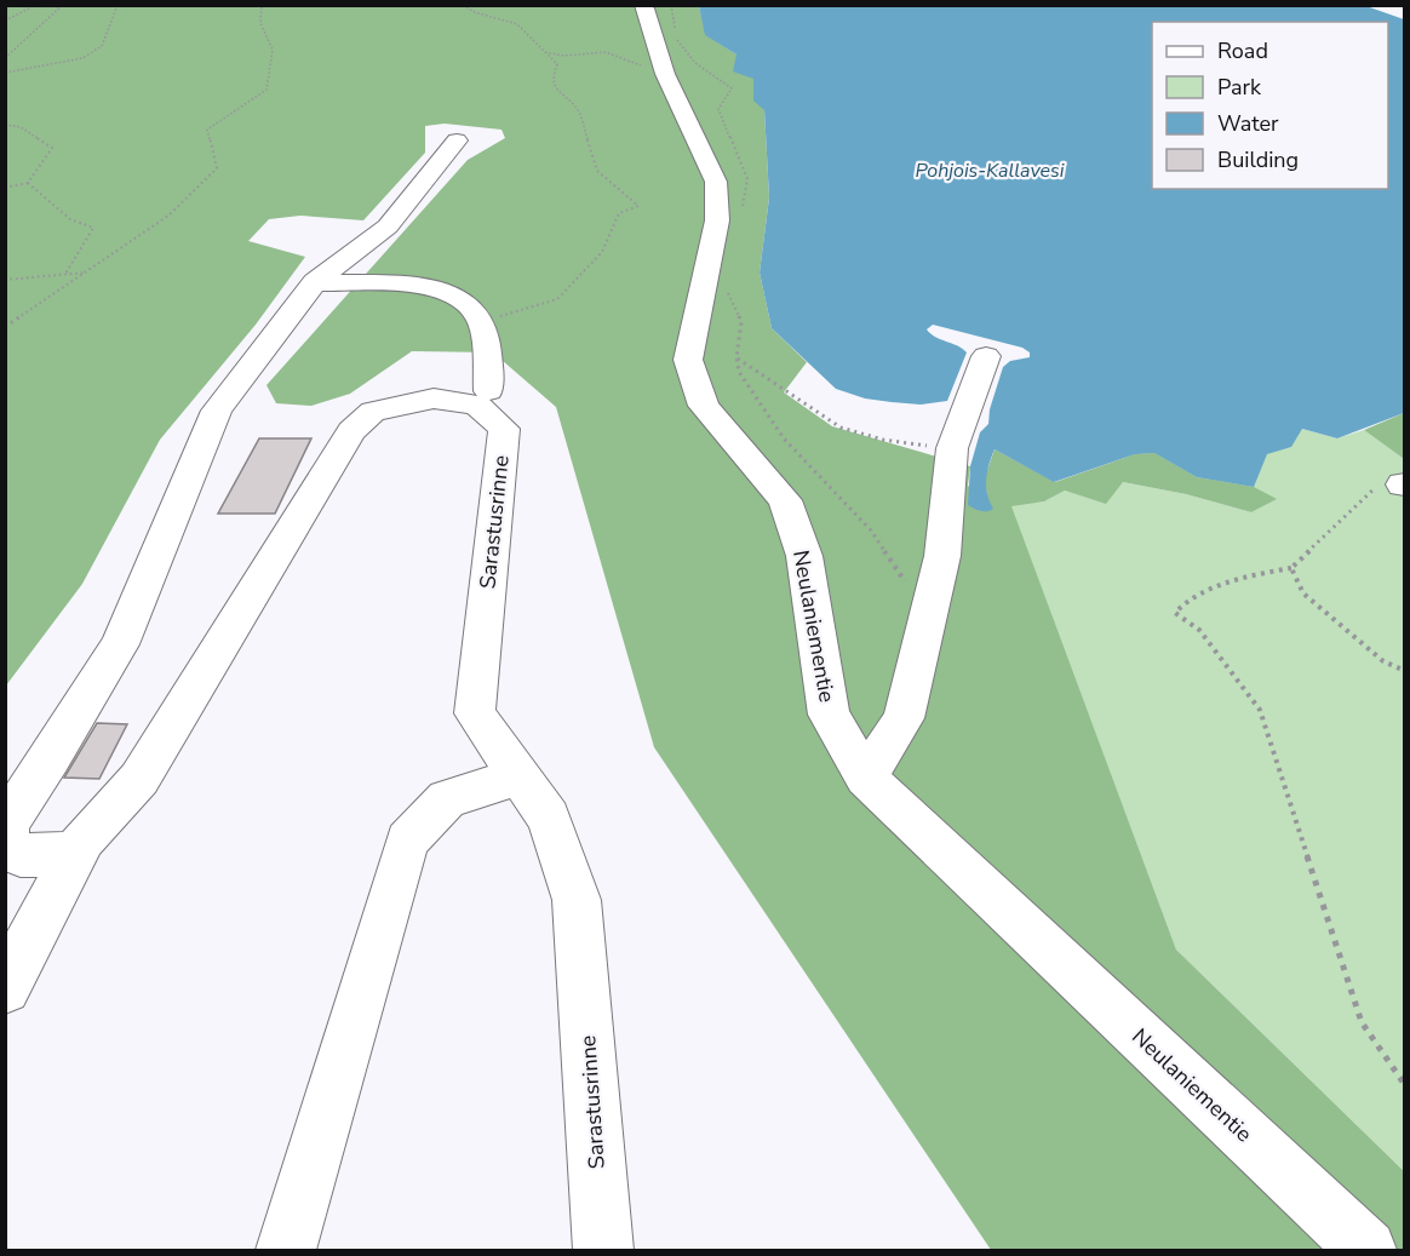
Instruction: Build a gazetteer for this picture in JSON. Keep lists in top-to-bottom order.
{
  "streets": {
    "street": ["Sarastusrinne", "Neulaniementie"]
  },
  "water": ["Pohjois-Kallavesi"],
  "legend": [
    "Road",
    "Park",
    "Water",
    "Building"
  ]
}
